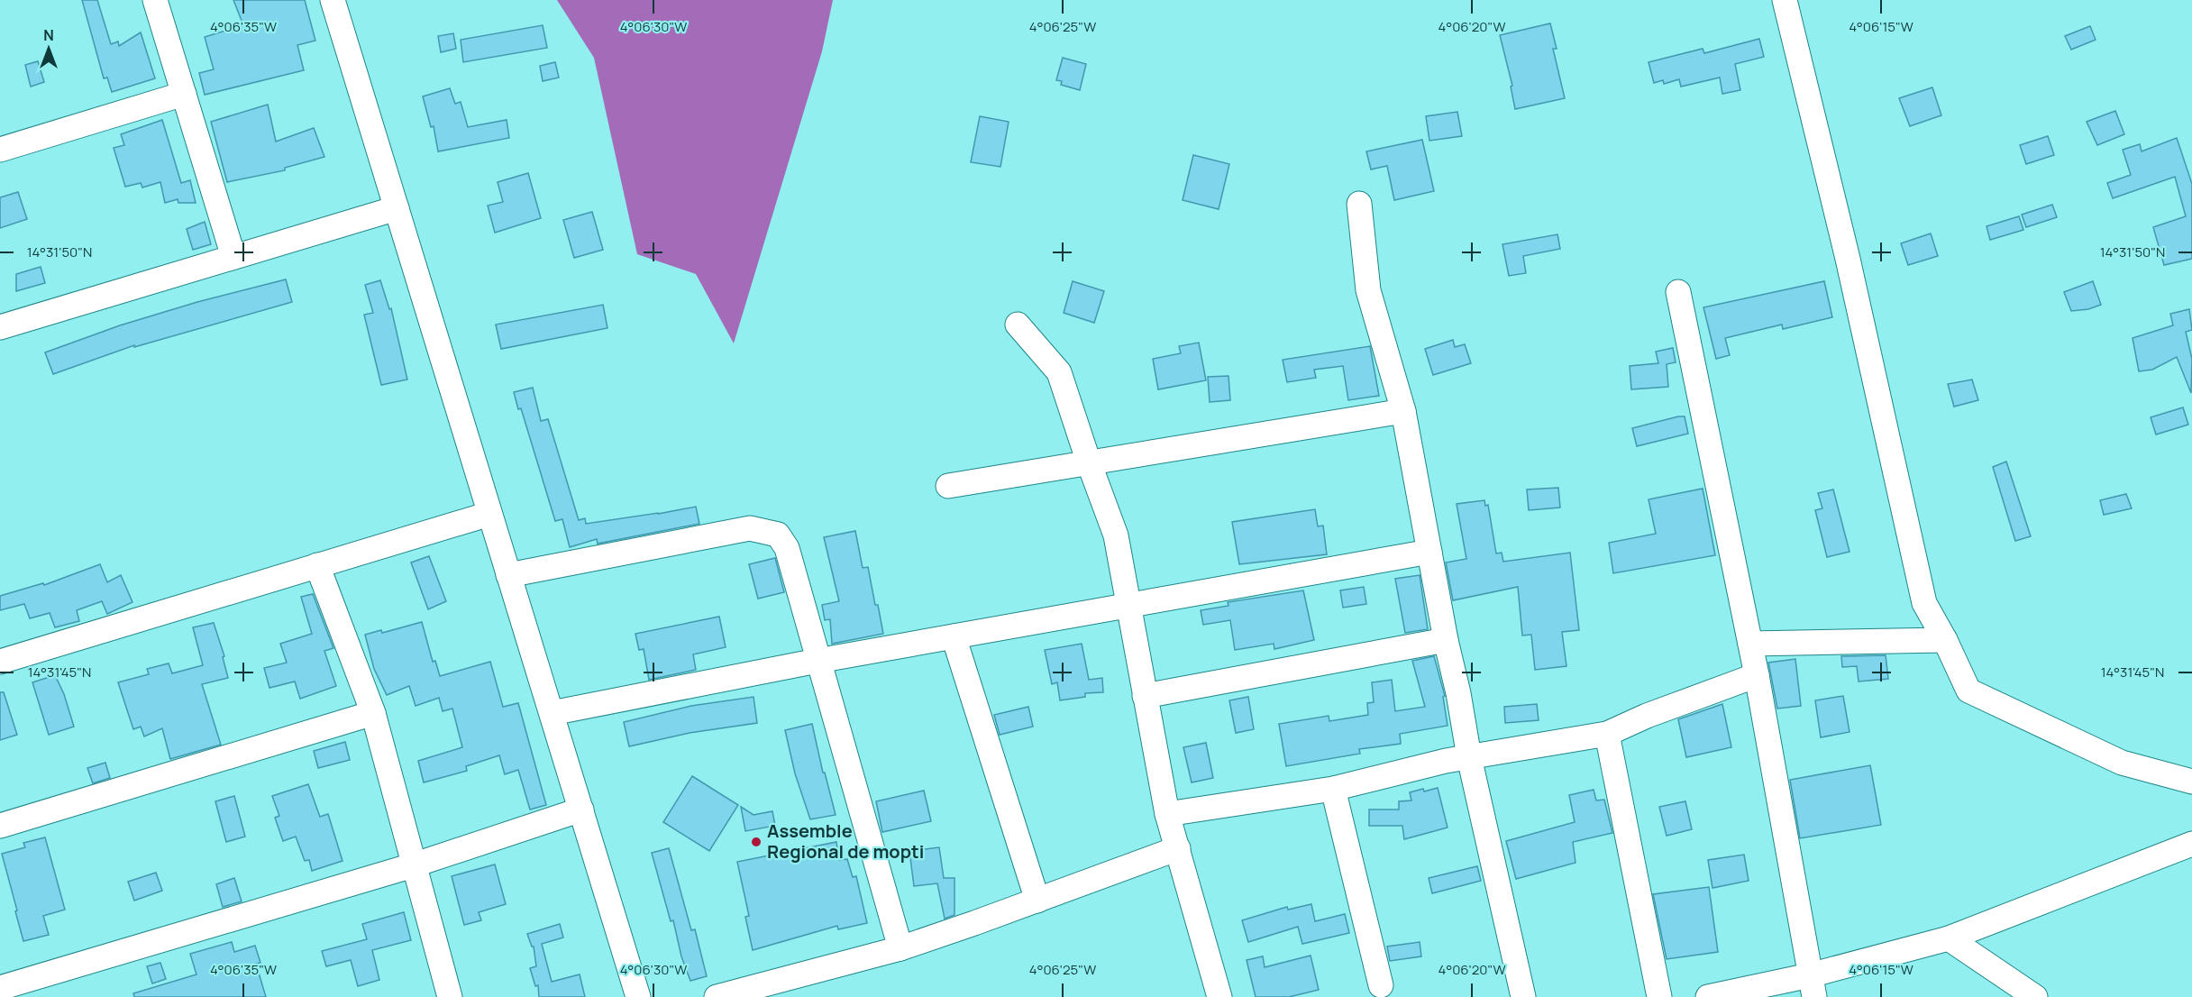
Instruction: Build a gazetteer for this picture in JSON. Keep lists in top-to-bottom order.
{
  "places": ["Assemble Regional de mopti"],
  "north": "top",
  "coordinates": [
    "4°06'35\"W",
    "4°06'30\"W",
    "4°06'25\"W",
    "4°06'20\"W",
    "4°06'15\"W",
    "14°31'50\"N",
    "14°31'45\"N"
  ]
}
